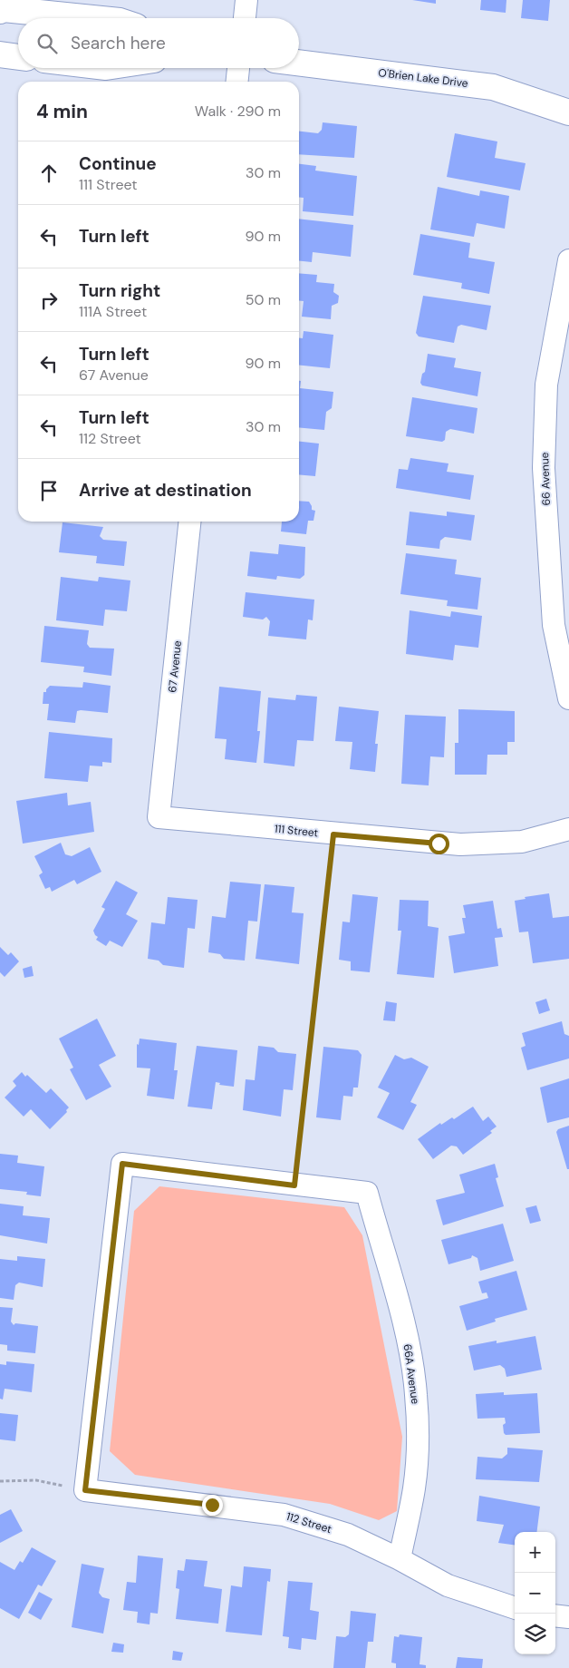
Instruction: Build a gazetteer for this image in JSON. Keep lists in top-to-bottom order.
{
  "streets": {
    "street": [
      "O'Brien Lake Drive",
      "66 Avenue",
      "67 Avenue",
      "111 Street",
      "66A Avenue",
      "112 Street"
    ]
  },
  "crossings": [
    ["67 Avenue", "111 Street"],
    ["66A Avenue", "112 Street"]
  ],
  "page": {
    "search": "Search here",
    "heading": ["4 min", "Walk · 290 m"],
    "list": [
      ["Continue", "111 Street", "30 m"],
      ["Turn left", "90 m"],
      ["Turn right", "111A Street", "50 m"],
      ["Turn left", "67 Avenue", "90 m"],
      ["Turn left", "112 Street", "30 m"],
      "Arrive at destination"
    ],
    "map_buttons": ["+", "−"]
  }
}
